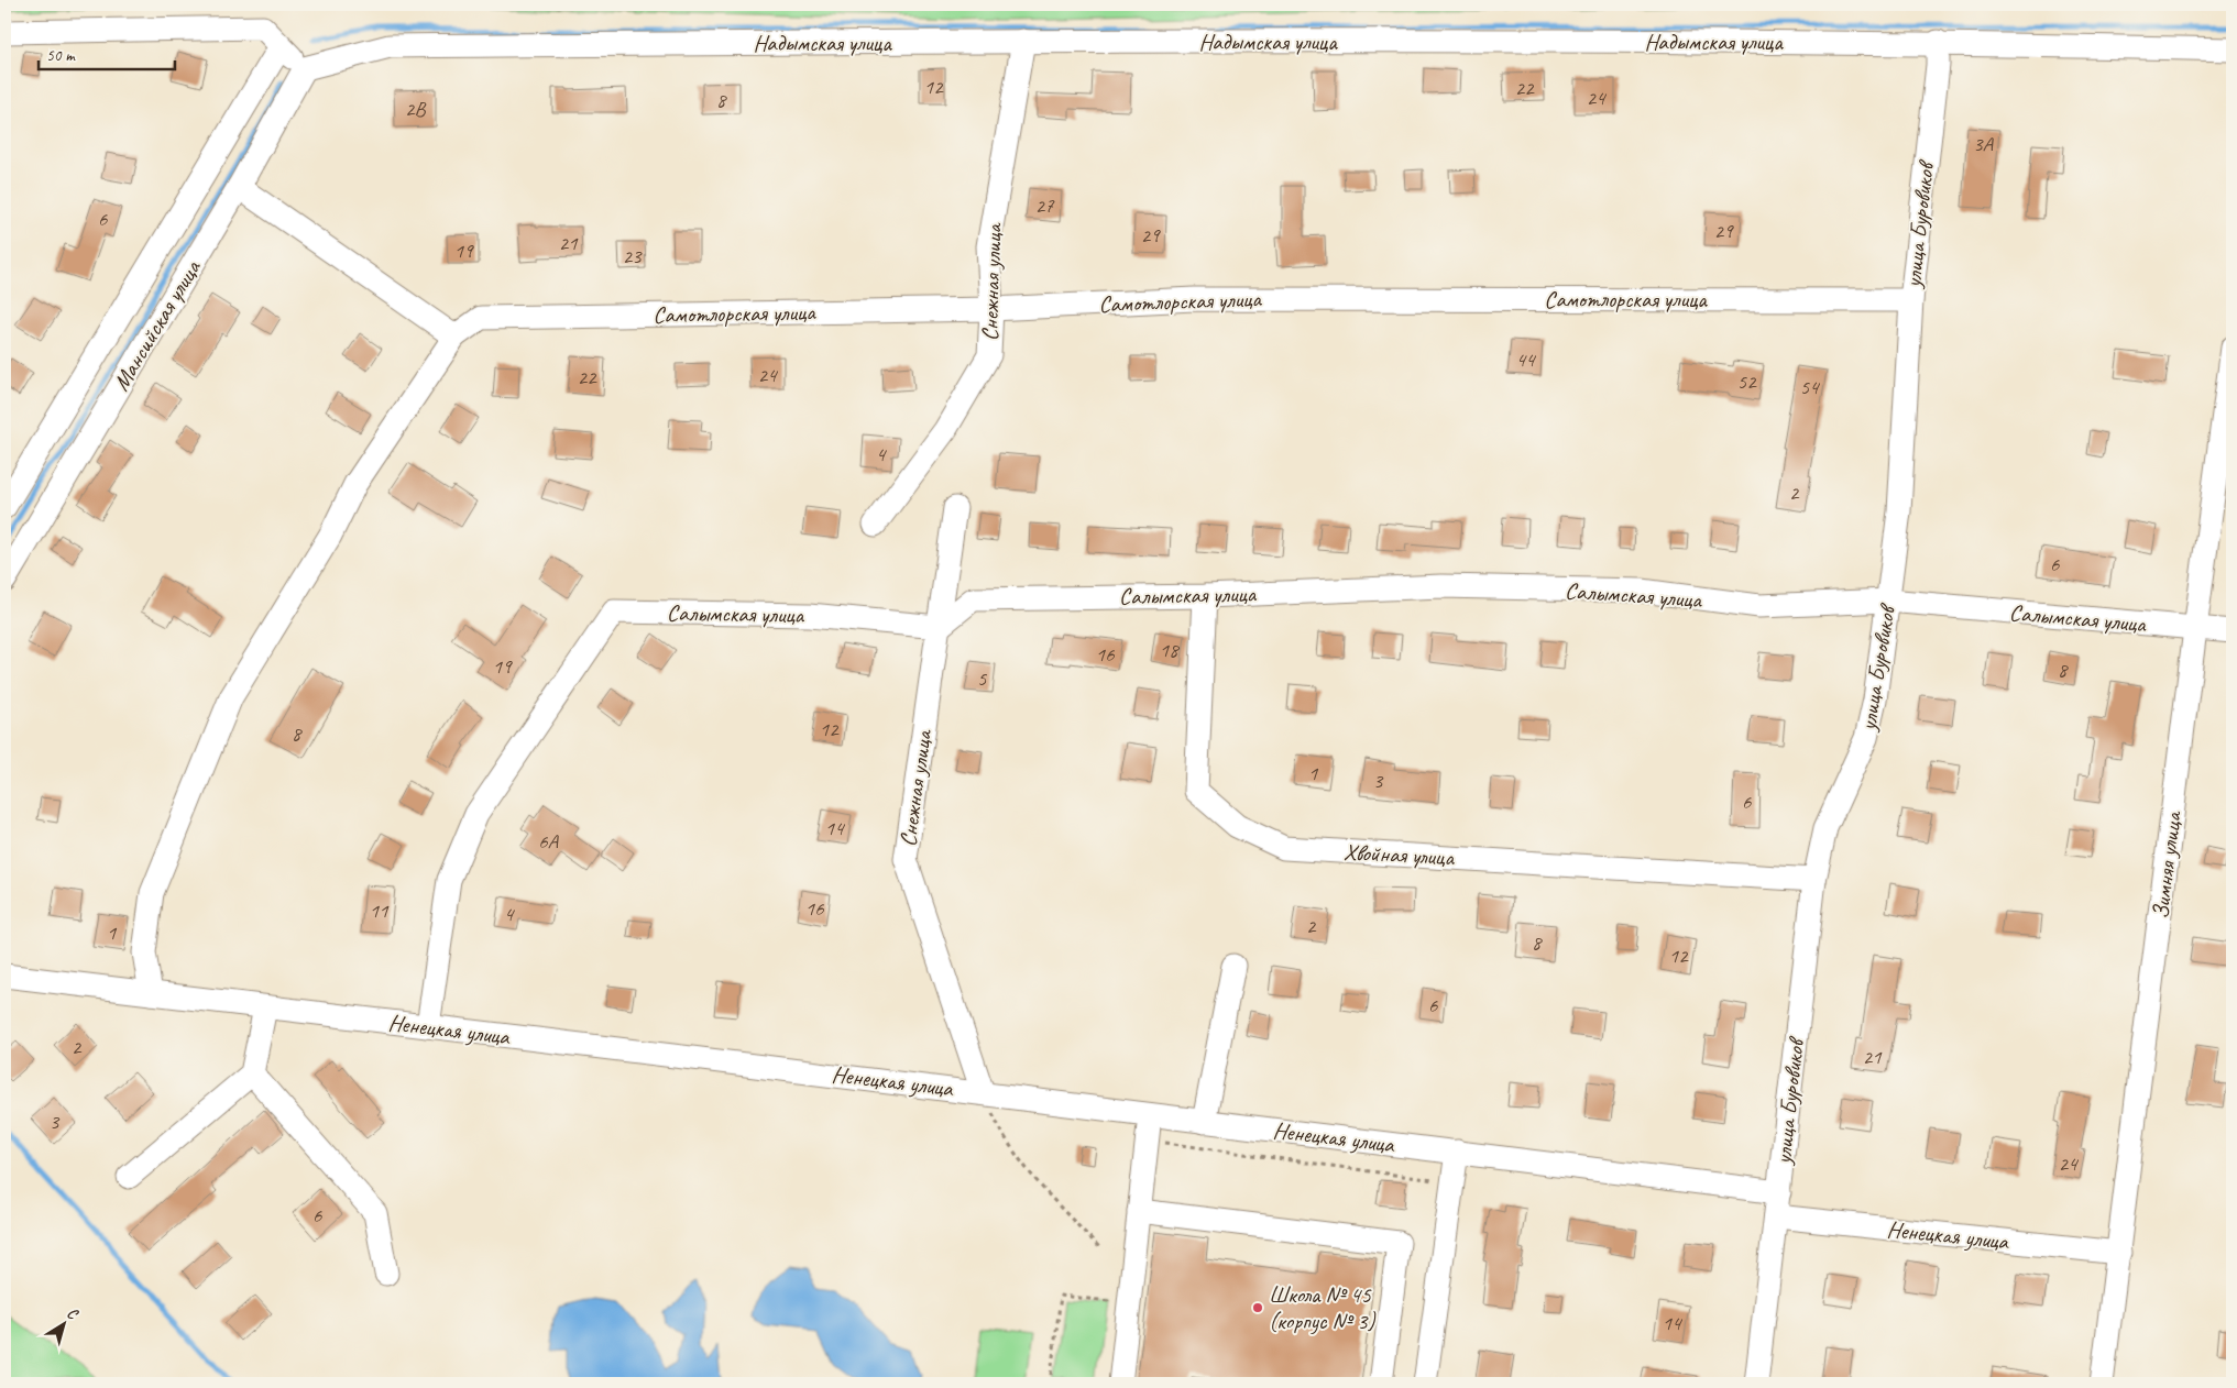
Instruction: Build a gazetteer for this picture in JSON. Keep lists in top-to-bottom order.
{
  "streets": {
    "street": [
      "Надымская улица",
      "улица Буровиков",
      "Снежная улица",
      "Самотлорская улица",
      "Мансийская улица",
      "Салымская улица",
      "Хвойная улица",
      "Зимняя улица",
      "Ненецкая улица"
    ]
  },
  "crossings": [
    ["Надымская улица", "улица Буровиков"],
    ["Надымская улица", "Снежная улица"],
    ["Надымская улица", "Мансийская улица"],
    ["улица Буровиков", "Самотлорская улица"],
    ["улица Буровиков", "Салымская улица"],
    ["улица Буровиков", "Хвойная улица"],
    ["улица Буровиков", "Ненецкая улица"],
    ["Снежная улица", "Самотлорская улица"],
    ["Снежная улица", "Салымская улица"],
    ["Снежная улица", "Ненецкая улица"],
    ["Салымская улица", "Хвойная улица"],
    ["Салымская улица", "Зимняя улица"],
    ["Салымская улица", "Ненецкая улица"],
    ["Зимняя улица", "Ненецкая улица"]
  ],
  "places": ["Школа № 45 (корпус № 3)"],
  "house_numbers": [
    "12",
    "22",
    "24",
    "8",
    "2В",
    "3А",
    "27",
    "6",
    "29",
    "29",
    "21",
    "19",
    "23",
    "44",
    "24",
    "22",
    "52",
    "54",
    "4",
    "2",
    "6",
    "18",
    "16",
    "19",
    "8",
    "5",
    "12",
    "8",
    "1",
    "3",
    "6",
    "14",
    "6А",
    "16",
    "11",
    "4",
    "2",
    "1",
    "8",
    "12",
    "6",
    "2",
    "21",
    "3",
    "24",
    "6",
    "14"
  ],
  "scale_bar": "50 m",
  "north": "top right"
}
